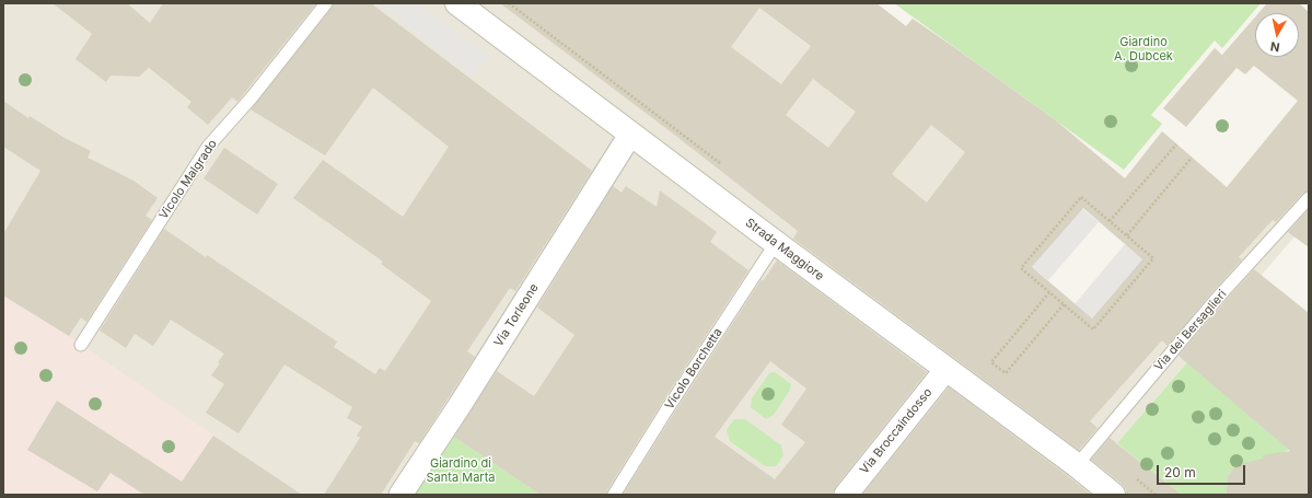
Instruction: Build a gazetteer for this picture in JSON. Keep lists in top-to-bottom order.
{
  "streets": {
    "street": ["Strada Maggiore", "Via Torleone", "Via Broccaindosso"],
    "lane": ["Vicolo Malgrado", "Via dei Bersaglieri", "Vicolo Borchetta"]
  },
  "crossings": [
    ["Strada Maggiore", "Via Torleone"],
    ["Strada Maggiore", "Via dei Bersaglieri"],
    ["Strada Maggiore", "Vicolo Borchetta"],
    ["Strada Maggiore", "Via Broccaindosso"]
  ],
  "parks": ["Giardino A. Dubcek", "Giardino di Santa Marta"],
  "scale_bar": "20 m",
  "north": "bottom"
}
